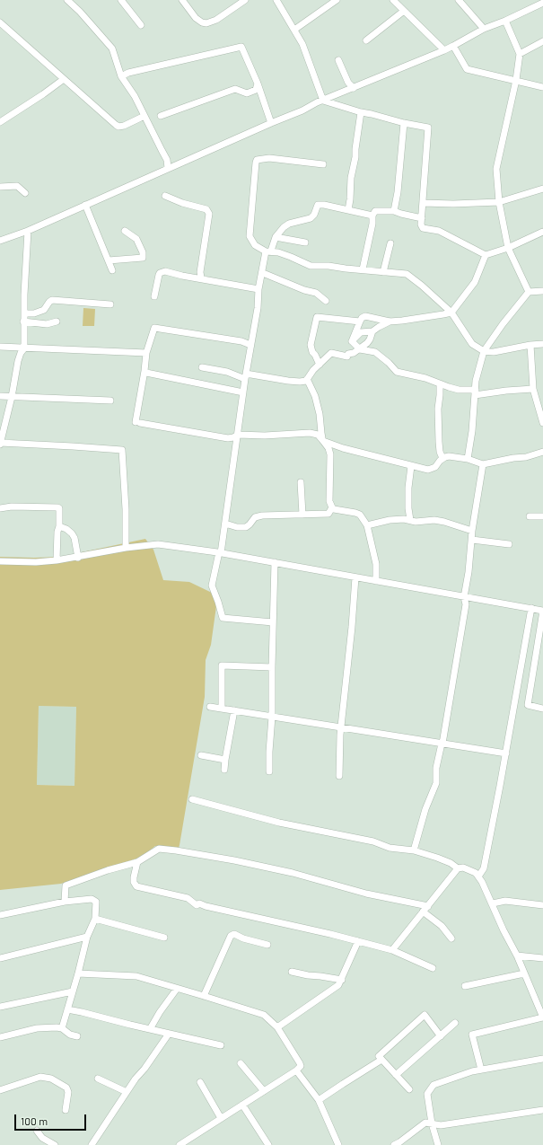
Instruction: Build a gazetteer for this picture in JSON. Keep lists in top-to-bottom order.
{
  "scale_bar": "100 m"
}
